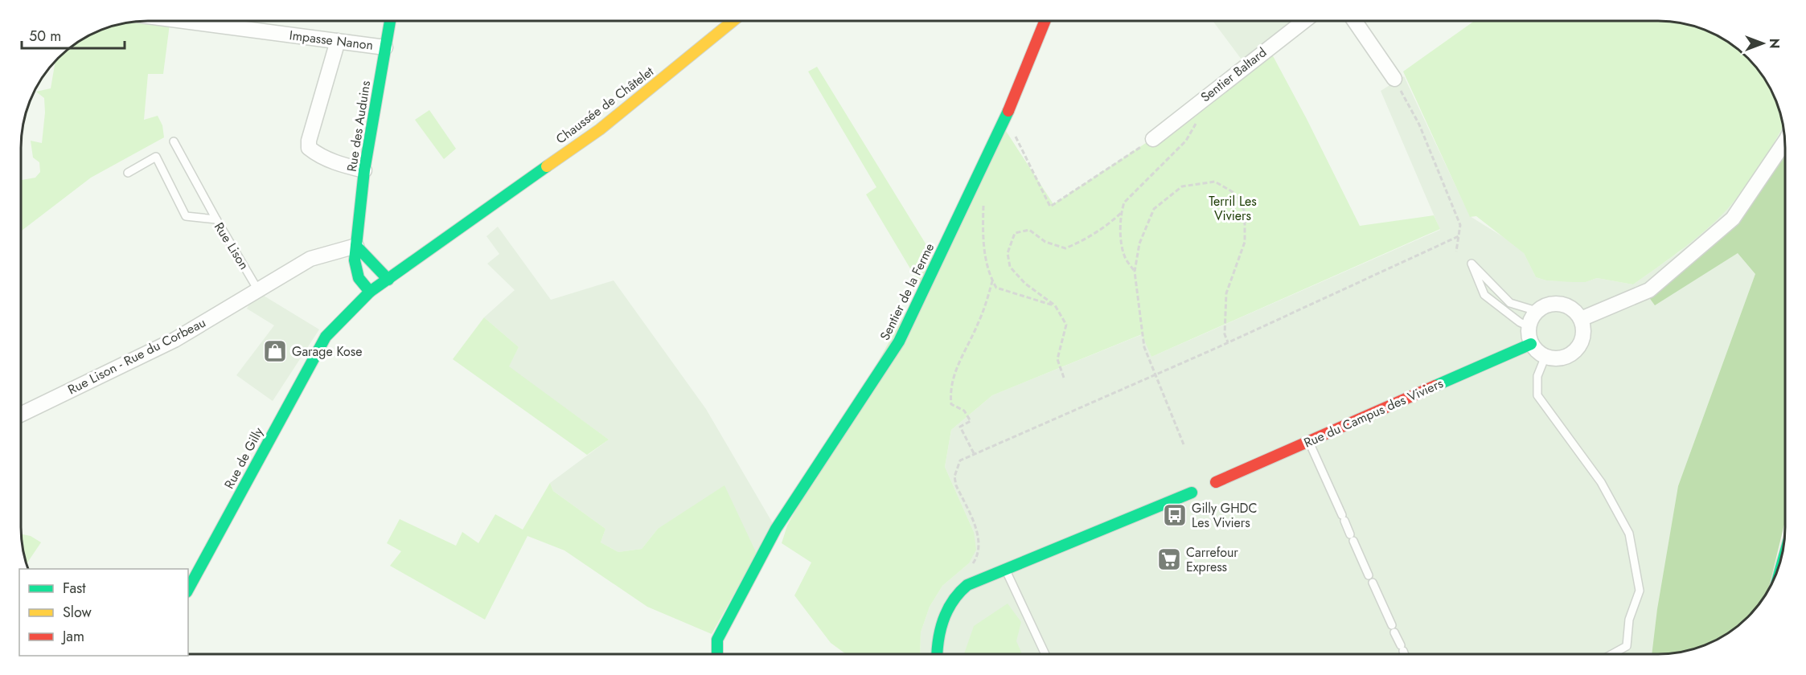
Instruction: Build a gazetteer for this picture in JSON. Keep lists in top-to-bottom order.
{
  "streets": {
    "main road": [
      "Chaussée de Châtelet",
      "Rue des Auduins",
      "Sentier de la Ferme",
      "Rue du Campus des Viviers",
      "Rue de Gilly"
    ],
    "street": ["Impasse Nanon", "Sentier Baltard", "Rue Lison - Rue du Corbeau"],
    "lane": ["Rue Lison"]
  },
  "crossings": [
    ["Impasse Nanon", "Rue des Auduins"],
    ["Chaussée de Châtelet", "Rue de Gilly"],
    ["Rue des Auduins", "Rue de Gilly"],
    ["Rue Lison", "Rue Lison - Rue du Corbeau"]
  ],
  "parks": ["Terril Les Viviers"],
  "places": {
    "shop": ["Garage Kose"],
    "bus stop": ["Gilly GHDC Les Viviers"],
    "supermarket": ["Carrefour Express"]
  },
  "legend": ["Fast", "Slow", "Jam"],
  "scale_bar": "50 m",
  "north": "right"
}
